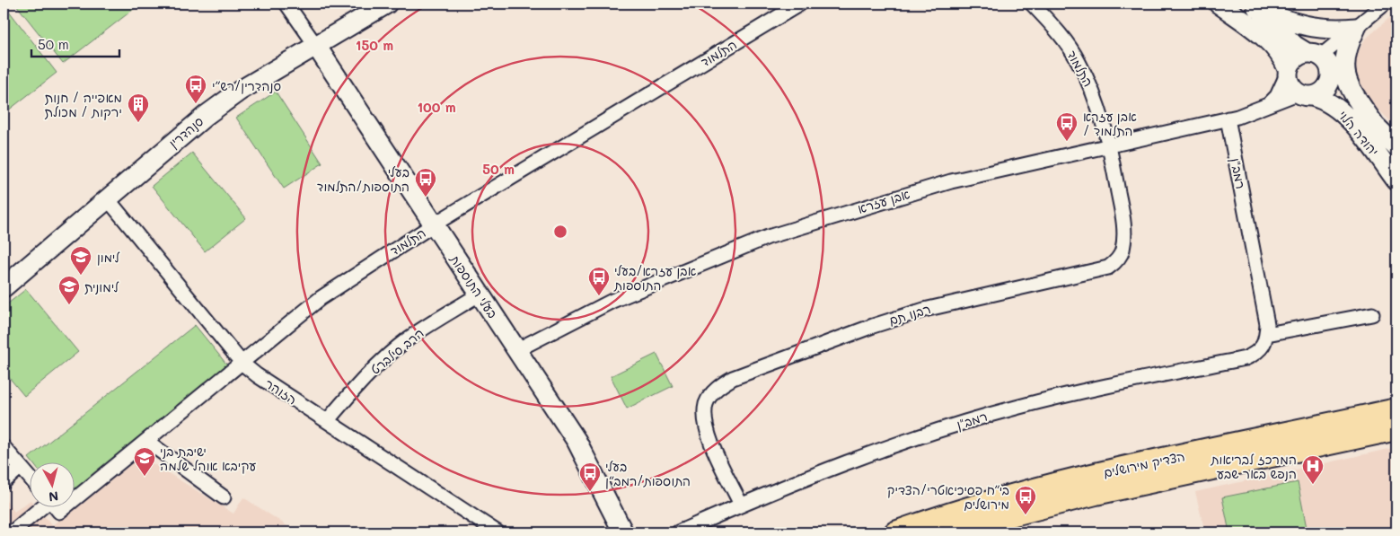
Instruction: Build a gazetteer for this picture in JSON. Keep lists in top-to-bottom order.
{
  "streets": {
    "main road": ["הצדיק מירושלים"],
    "street": [
      "התלמוד",
      "סנהדרין",
      "יהודה הלוי",
      "רמב\"ן",
      "אבן עזרא",
      "בעלי התוספות",
      "רבנו תם",
      "הרב סילברט",
      "הזוהר"
    ]
  },
  "crossings": [
    ["התלמוד", "אבן עזרא"],
    ["התלמוד", "בעלי התוספות"],
    ["התלמוד", "רבנו תם"],
    ["התלמוד", "הזוהר"],
    ["סנהדרין", "בעלי התוספות"],
    ["סנהדרין", "הזוהר"],
    ["יהודה הלוי", "אבן עזרא"],
    ["רמב\"ן", "אבן עזרא"],
    ["רמב\"ן", "רבנו תם"],
    ["אבן עזרא", "בעלי התוספות"],
    ["אבן עזרא", "רבנו תם"],
    ["בעלי התוספות", "הרב סילברט"],
    ["הרב סילברט", "הזוהר"]
  ],
  "places": {
    "bus stop": [
      "סנהדרין/רש״י",
      "אבן עזרא / התלמוד",
      "בעלי התוספות/התלמוד",
      "אבן עזרא/בעלי התוספות",
      "בעלי התוספות/רמב״ן",
      "בי״ח פסיכיאטרי/הצדיק מירושלים"
    ],
    "building": ["מאפייה / חנות ירקות / מכולת"],
    "school or university": ["לימון", "לימונית", "ישיבת בני עקיבא אוהל שלמה"],
    "hospital": ["המרכז לבריאות הנפש באר שבע"]
  },
  "scale_bar": "50 m",
  "north": "bottom",
  "rings": ["150 m", "100 m", "50 m"]
}
